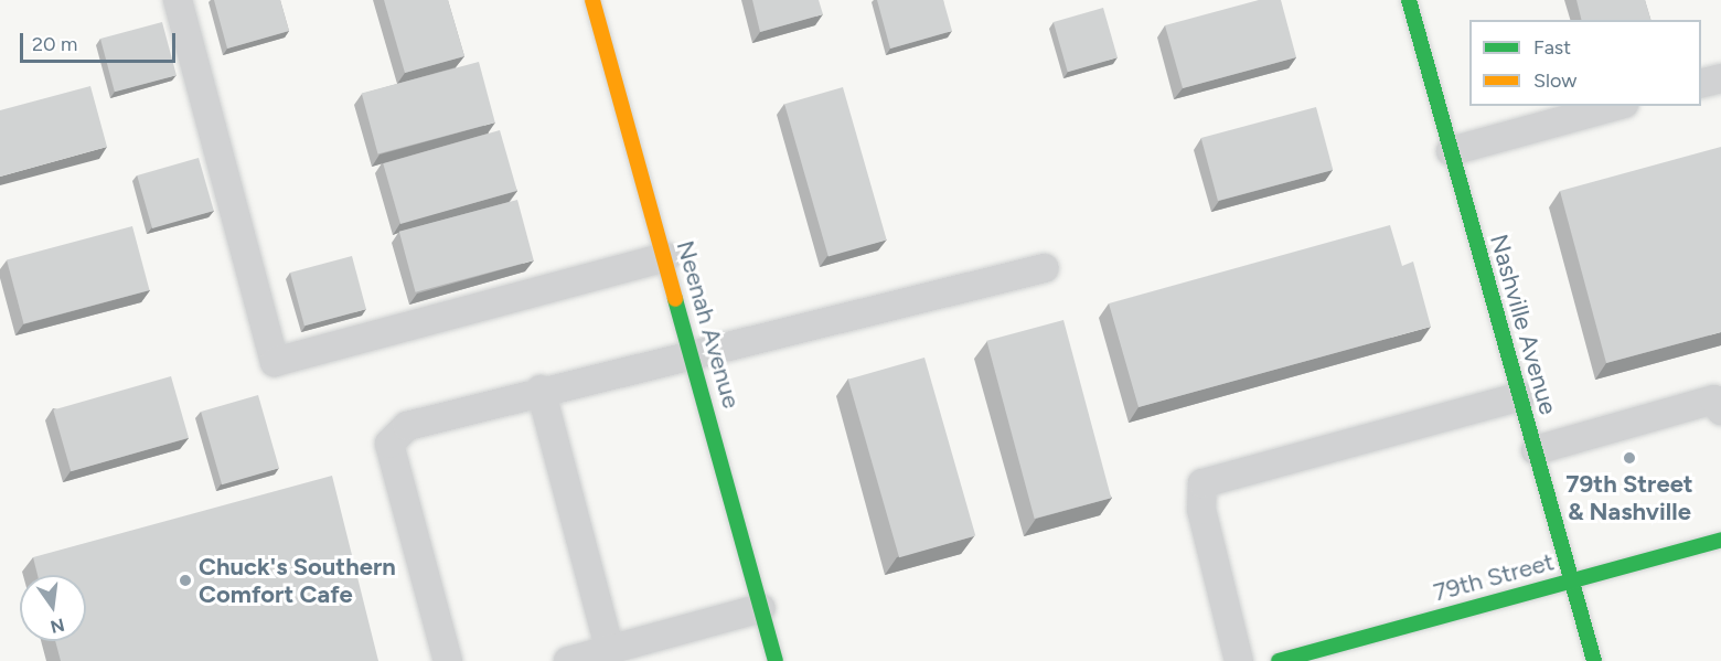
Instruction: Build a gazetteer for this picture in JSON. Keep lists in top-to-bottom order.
{
  "streets": {
    "street": ["Neenah Avenue", "Nashville Avenue", "79th Street"]
  },
  "crossings": [
    ["Nashville Avenue", "79th Street"]
  ],
  "places": ["79th Street & Nashville", "Chuck's Southern Comfort Cafe"],
  "legend": ["Fast", "Slow"],
  "scale_bar": "20 m",
  "north": "bottom"
}
